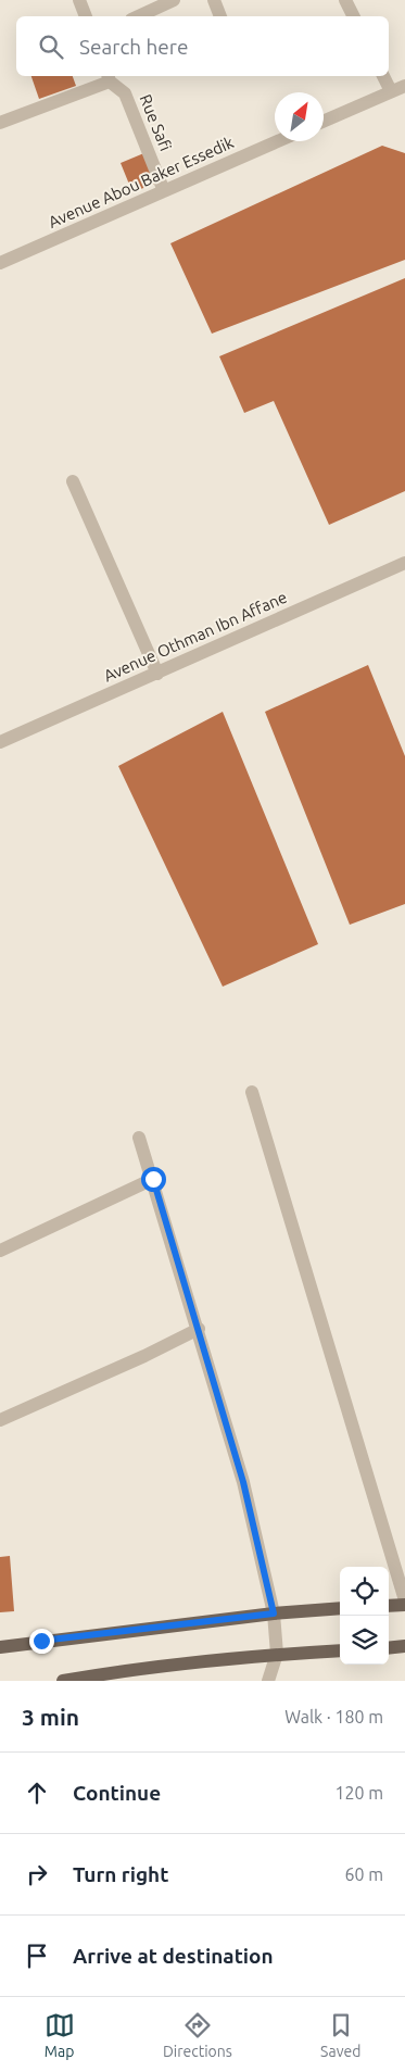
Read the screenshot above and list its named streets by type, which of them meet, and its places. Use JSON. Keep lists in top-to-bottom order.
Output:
{
  "streets": {
    "street": ["Rue Safi", "Avenue Abou Baker Essedik", "Avenue Othman Ibn Affane"]
  },
  "crossings": [
    ["Rue Safi", "Avenue Abou Baker Essedik"]
  ],
  "north": "top right",
  "page": {
    "search": "Search here",
    "heading": ["3 min", "Walk · 180 m"],
    "list": [
      ["Continue", "120 m"],
      ["Turn right", "60 m"],
      "Arrive at destination"
    ],
    "nav": ["Map", "Directions", "Saved"]
  }
}
